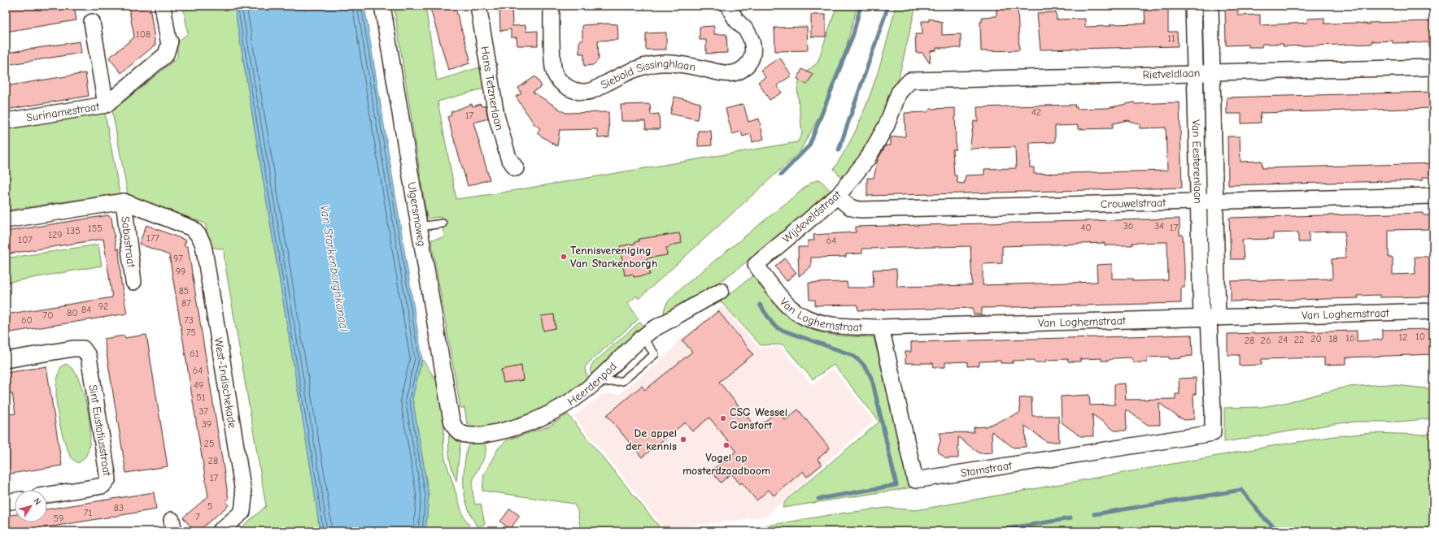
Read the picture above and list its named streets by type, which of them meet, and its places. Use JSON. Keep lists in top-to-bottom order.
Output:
{
  "streets": {
    "street": [
      "Rietveldlaan",
      "Siebold Sissinghlaan",
      "Hans Tetznerlaan",
      "Surinamestraat",
      "Van Eesterenlaan",
      "Crouwelstraat",
      "Ulgersmaweg",
      "Wijdeveldstraat",
      "Sabastraat",
      "Van Loghemstraat",
      "West-Indischekade",
      "Heerdenpad",
      "Sint Eustatiusstraat",
      "Stamstraat"
    ]
  },
  "crossings": [
    ["Rietveldlaan", "Van Eesterenlaan"],
    ["Rietveldlaan", "Wijdeveldstraat"],
    ["Van Eesterenlaan", "Crouwelstraat"],
    ["Van Eesterenlaan", "Van Loghemstraat"],
    ["Van Eesterenlaan", "Stamstraat"],
    ["Crouwelstraat", "Wijdeveldstraat"],
    ["Ulgersmaweg", "Heerdenpad"],
    ["Wijdeveldstraat", "Van Loghemstraat"],
    ["Sabastraat", "West-Indischekade"],
    ["Van Loghemstraat", "Stamstraat"]
  ],
  "water": ["Van Starkenborghkanaal"],
  "places": [
    "Tennisvereniging Van Starkenborgh",
    "CSG Wessel Gansfort",
    "De appel der kennis",
    "Vogel op mosterdzaadboom"
  ],
  "house_numbers": [
    "108",
    "11",
    "42",
    "17",
    "36",
    "34",
    "40",
    "17",
    "155",
    "135",
    "129",
    "177",
    "107",
    "64",
    "97",
    "99",
    "85",
    "87",
    "92",
    "84",
    "80",
    "70",
    "60",
    "73",
    "75",
    "10",
    "12",
    "16",
    "20",
    "18",
    "24",
    "22",
    "28",
    "26",
    "61",
    "64",
    "49",
    "51",
    "37",
    "39",
    "25",
    "28",
    "17",
    "5",
    "83",
    "71",
    "7",
    "59"
  ],
  "north": "top right"
}
